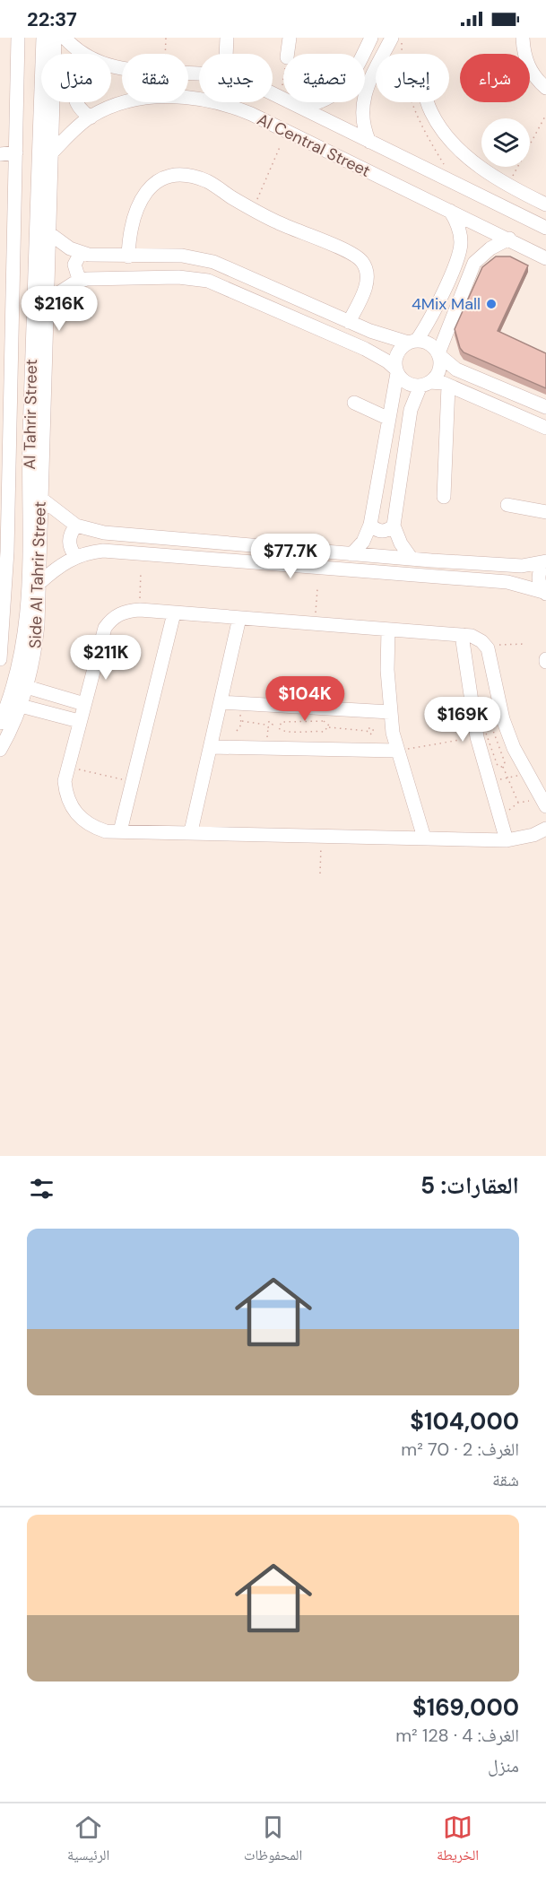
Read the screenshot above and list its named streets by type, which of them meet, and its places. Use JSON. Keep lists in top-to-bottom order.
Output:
{
  "streets": {
    "street": ["Al Central Street", "Al Tahrir Street", "Side Al Tahrir Street"]
  },
  "crossings": [
    ["Al Central Street", "Side Al Tahrir Street"],
    ["Al Tahrir Street", "Side Al Tahrir Street"]
  ],
  "places": ["4Mix Mall"],
  "page": {
    "status": "22:37",
    "chip": [
      "شراء",
      "إيجار",
      "تصفية",
      "جديد",
      "شقة",
      "منزل"
    ],
    "price": [
      "$216K",
      "$77.7K",
      "$211K",
      "$104K",
      "$169K"
    ],
    "heading": "العقارات: 5",
    "list": [
      {
        "name": "$104,000",
        "note": "الغرف: 2 · 70 m² · شقة"
      },
      {
        "name": "$169,000",
        "note": "الغرف: 4 · 128 m² · منزل"
      }
    ],
    "tabs": ["الخريطة", "المحفوظات", "الرئيسية"]
  }
}
